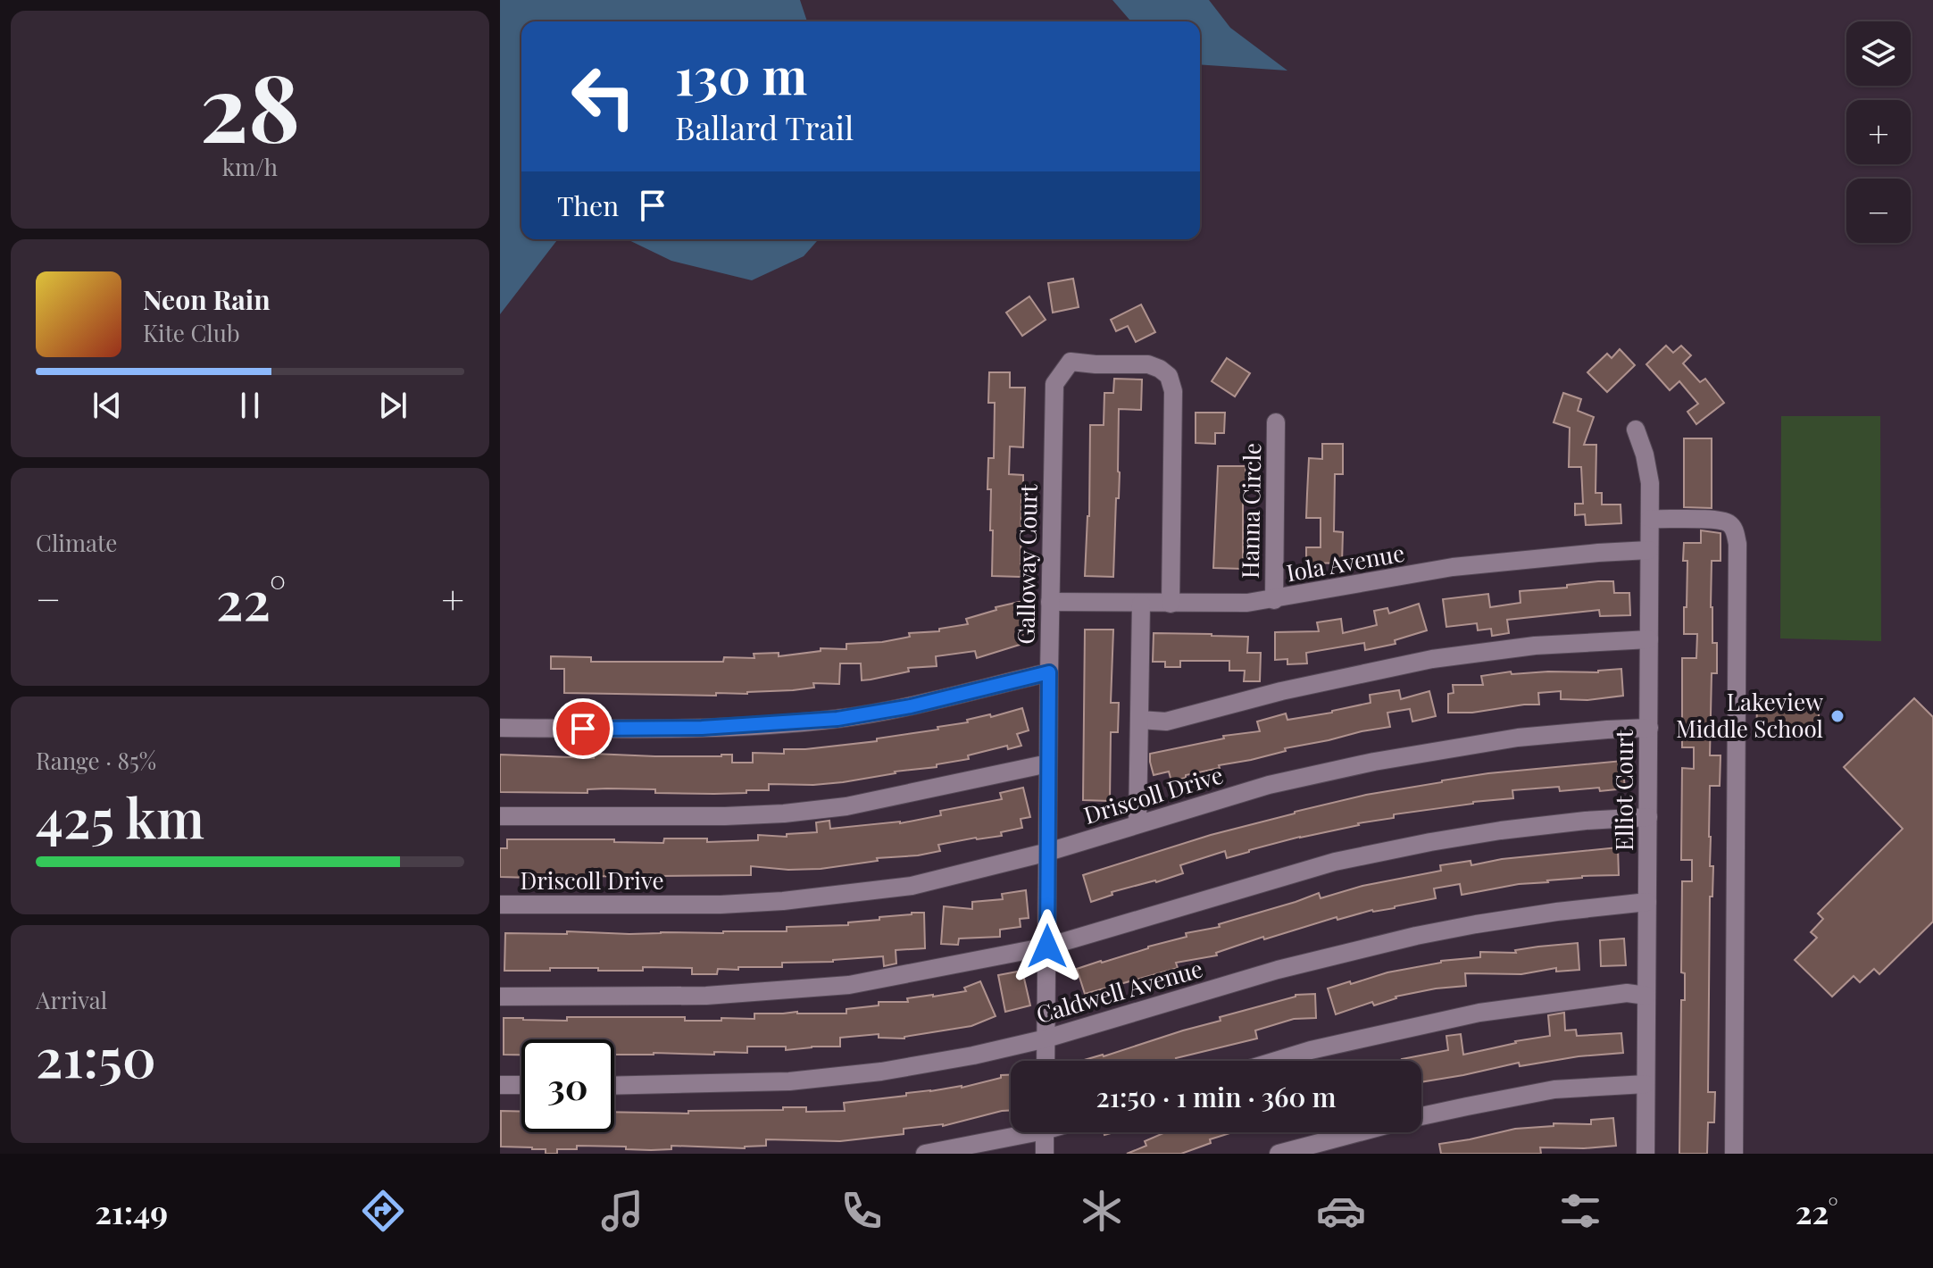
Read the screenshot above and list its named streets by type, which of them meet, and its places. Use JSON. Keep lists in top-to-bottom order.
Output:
{
  "streets": {
    "street": [
      "Hanna Circle",
      "Iola Avenue",
      "Galloway Court",
      "Elliot Court",
      "Driscoll Drive",
      "Caldwell Avenue"
    ]
  },
  "crossings": [
    ["Hanna Circle", "Iola Avenue"],
    ["Iola Avenue", "Galloway Court"],
    ["Iola Avenue", "Elliot Court"],
    ["Galloway Court", "Driscoll Drive"],
    ["Galloway Court", "Caldwell Avenue"],
    ["Elliot Court", "Driscoll Drive"],
    ["Elliot Court", "Caldwell Avenue"]
  ],
  "places": ["Lakeview Middle School"],
  "page": {
    "tile": [
      ["28", "km/h"],
      "Climate",
      ["Range · 85%", "425 km"],
      ["Arrival", "21:50"]
    ],
    "map_buttons": ["+", "−"],
    "turn": ["130 m", "Ballard Trail"],
    "then": "Then",
    "song": ["Neon Rain", "Kite Club"],
    "heat": ["−", "22°", "+"],
    "limit": "30",
    "trip": "21:50 · 1 min · 360 m",
    "tabs": ["21:49", "22°"]
  }
}
